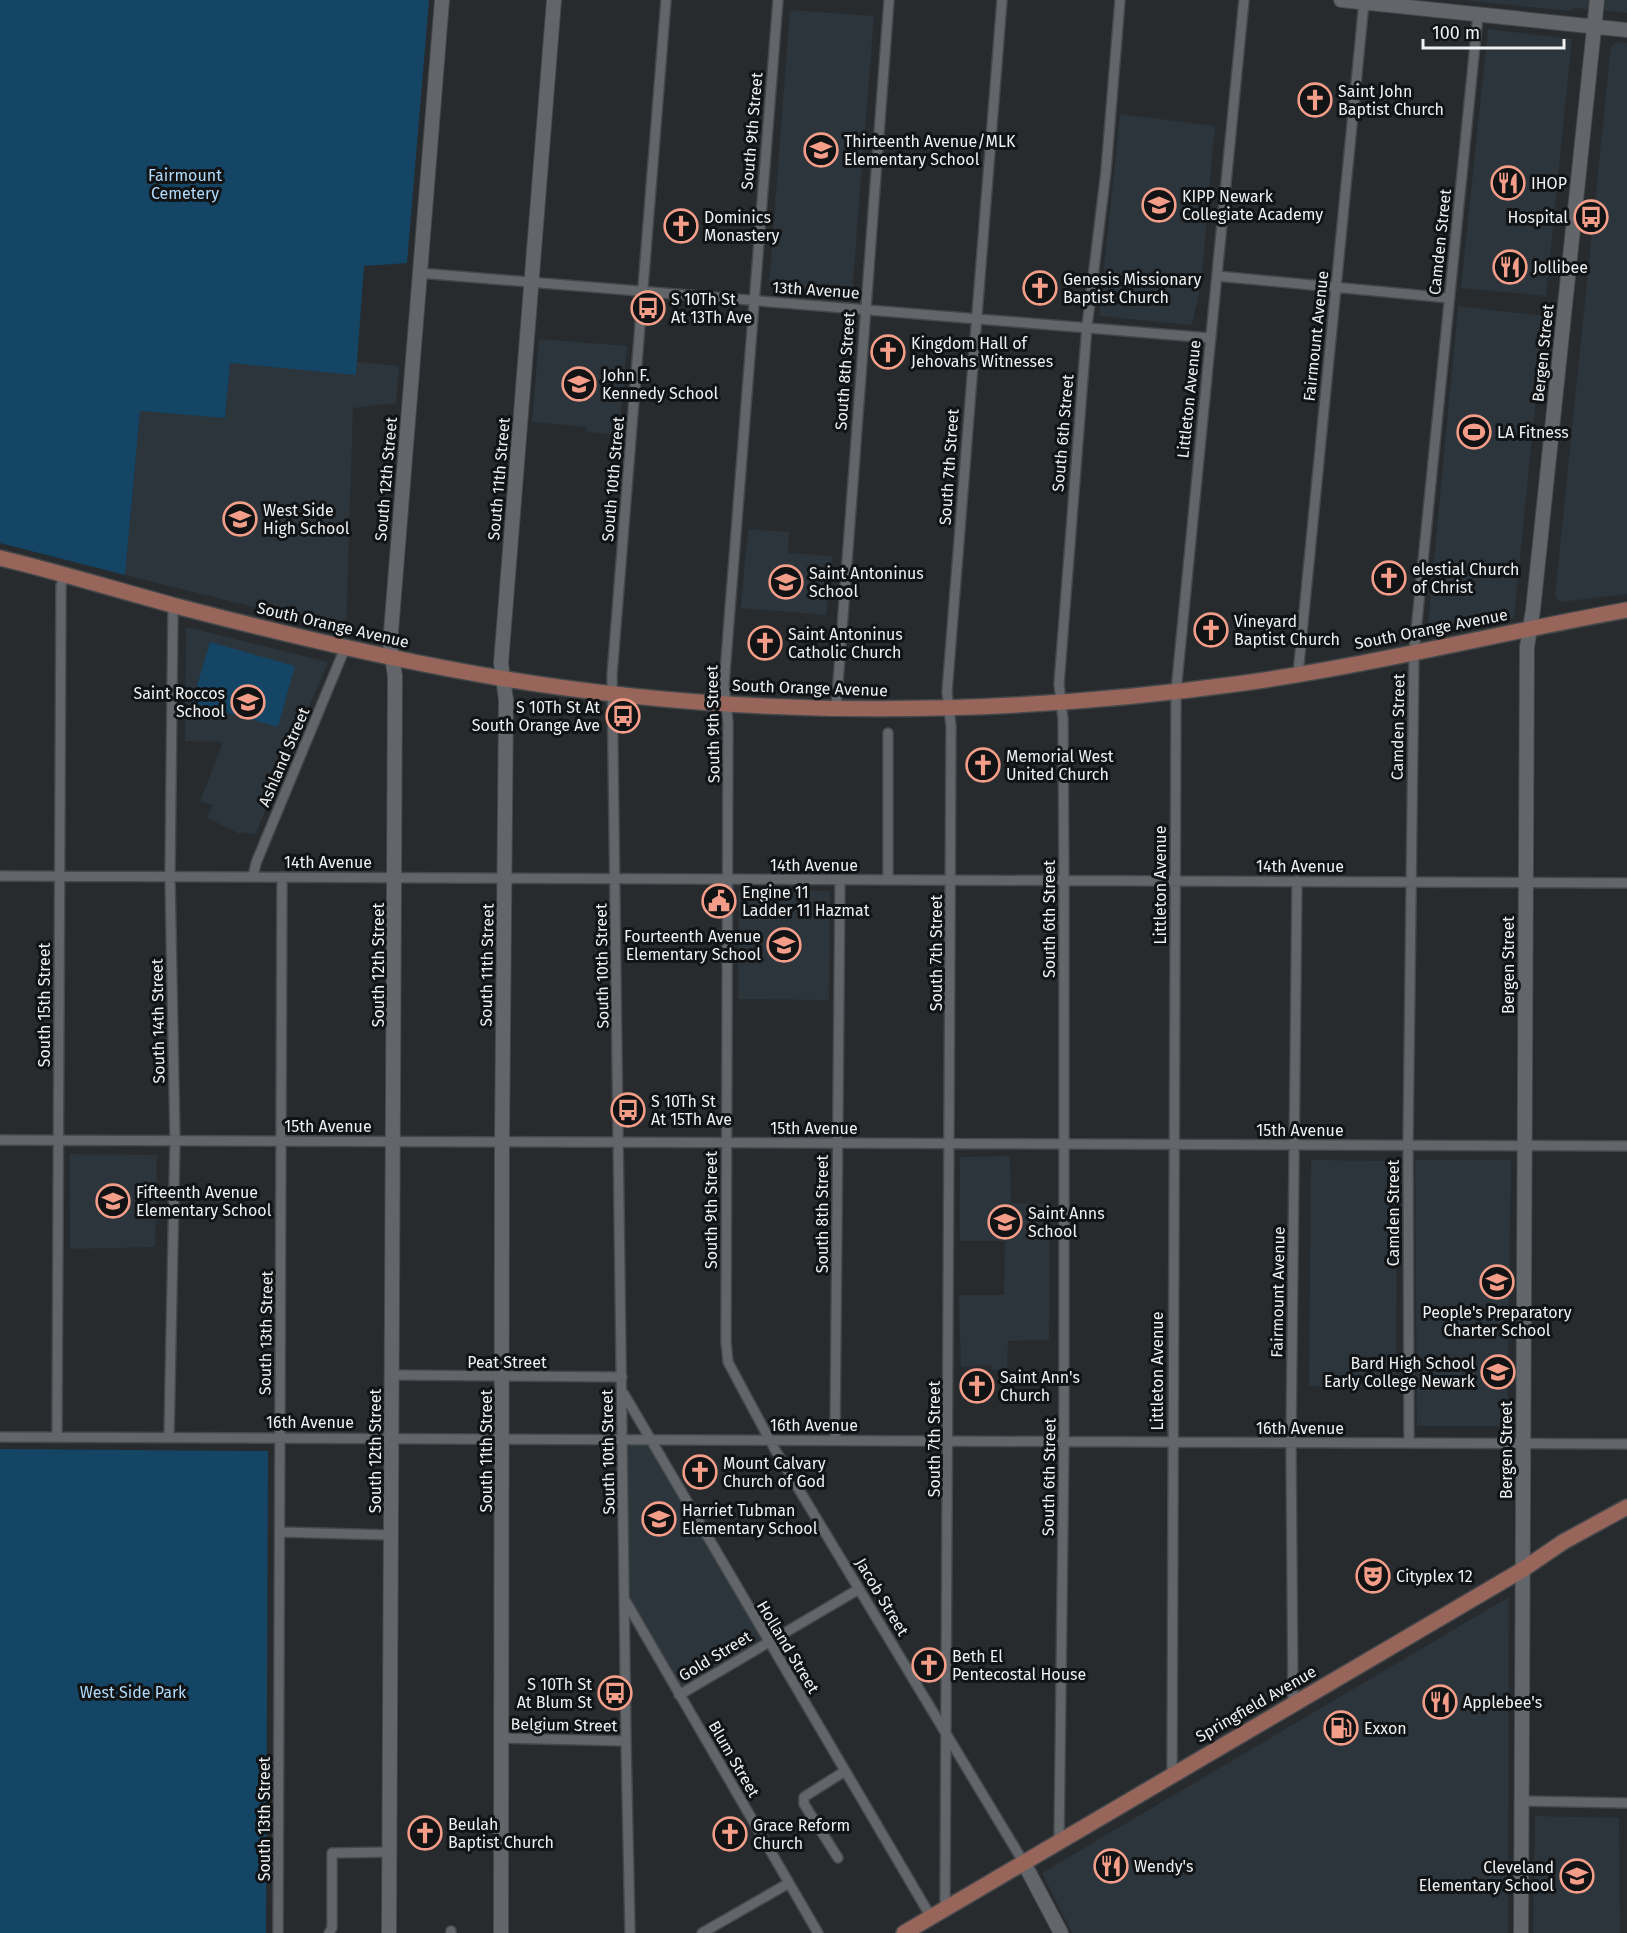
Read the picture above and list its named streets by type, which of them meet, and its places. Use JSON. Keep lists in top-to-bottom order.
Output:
{
  "streets": {
    "main road": ["South Orange Avenue", "Springfield Avenue"],
    "street": [
      "South 9th Street",
      "Camden Street",
      "13th Avenue",
      "Fairmount Avenue",
      "Bergen Street",
      "South 8th Street",
      "Littleton Avenue",
      "South 6th Street",
      "South 7th Street",
      "South 12th Street",
      "South 11th Street",
      "South 10th Street",
      "Ashland Street",
      "14th Avenue",
      "South 15th Street",
      "South 14th Street",
      "15th Avenue",
      "South 13th Street",
      "Peat Street",
      "16th Avenue",
      "Jacob Street",
      "Holland Street",
      "Gold Street",
      "Belgium Street",
      "Blum Street"
    ]
  },
  "crossings": [
    ["South 9th Street", "13th Avenue"],
    ["South 9th Street", "South Orange Avenue"],
    ["South 9th Street", "14th Avenue"],
    ["South 9th Street", "15th Avenue"],
    ["South 9th Street", "16th Avenue"],
    ["South 9th Street", "Jacob Street"],
    ["Camden Street", "South Orange Avenue"],
    ["Camden Street", "14th Avenue"],
    ["Camden Street", "15th Avenue"],
    ["Camden Street", "16th Avenue"],
    ["13th Avenue", "South 8th Street"],
    ["13th Avenue", "Littleton Avenue"],
    ["13th Avenue", "South 6th Street"],
    ["13th Avenue", "South 7th Street"],
    ["13th Avenue", "South 12th Street"],
    ["13th Avenue", "South 11th Street"],
    ["13th Avenue", "South 10th Street"],
    ["Fairmount Avenue", "South Orange Avenue"],
    ["Fairmount Avenue", "14th Avenue"],
    ["Fairmount Avenue", "15th Avenue"],
    ["Fairmount Avenue", "16th Avenue"],
    ["Fairmount Avenue", "Springfield Avenue"],
    ["Bergen Street", "South Orange Avenue"],
    ["Bergen Street", "14th Avenue"],
    ["Bergen Street", "15th Avenue"],
    ["Bergen Street", "16th Avenue"],
    ["Bergen Street", "Springfield Avenue"],
    ["South 8th Street", "South Orange Avenue"],
    ["South 8th Street", "14th Avenue"],
    ["South 8th Street", "15th Avenue"],
    ["South 8th Street", "16th Avenue"],
    ["Littleton Avenue", "South Orange Avenue"],
    ["Littleton Avenue", "14th Avenue"],
    ["Littleton Avenue", "15th Avenue"],
    ["Littleton Avenue", "16th Avenue"],
    ["Littleton Avenue", "Springfield Avenue"],
    ["South 6th Street", "South Orange Avenue"],
    ["South 6th Street", "14th Avenue"],
    ["South 6th Street", "15th Avenue"],
    ["South 6th Street", "16th Avenue"],
    ["South 6th Street", "Springfield Avenue"],
    ["South 7th Street", "South Orange Avenue"],
    ["South 7th Street", "14th Avenue"],
    ["South 7th Street", "15th Avenue"],
    ["South 7th Street", "16th Avenue"],
    ["South 7th Street", "Jacob Street"],
    ["South 7th Street", "Springfield Avenue"],
    ["South 12th Street", "South Orange Avenue"],
    ["South 12th Street", "14th Avenue"],
    ["South 12th Street", "15th Avenue"],
    ["South 12th Street", "Peat Street"],
    ["South 12th Street", "16th Avenue"],
    ["South 11th Street", "South Orange Avenue"],
    ["South 11th Street", "14th Avenue"],
    ["South 11th Street", "15th Avenue"],
    ["South 11th Street", "Peat Street"],
    ["South 11th Street", "16th Avenue"],
    ["South 11th Street", "Belgium Street"],
    ["South 10th Street", "South Orange Avenue"],
    ["South 10th Street", "14th Avenue"],
    ["South 10th Street", "15th Avenue"],
    ["South 10th Street", "Peat Street"],
    ["South 10th Street", "16th Avenue"],
    ["South 10th Street", "Holland Street"],
    ["South 10th Street", "Belgium Street"],
    ["South 10th Street", "Blum Street"],
    ["South Orange Avenue", "Ashland Street"],
    ["South Orange Avenue", "South 15th Street"],
    ["South Orange Avenue", "South 14th Street"],
    ["Ashland Street", "14th Avenue"],
    ["14th Avenue", "South 15th Street"],
    ["14th Avenue", "South 14th Street"],
    ["14th Avenue", "South 13th Street"],
    ["South 15th Street", "15th Avenue"],
    ["South 15th Street", "16th Avenue"],
    ["South 14th Street", "15th Avenue"],
    ["South 14th Street", "16th Avenue"],
    ["15th Avenue", "South 13th Street"],
    ["South 13th Street", "16th Avenue"],
    ["16th Avenue", "Jacob Street"],
    ["16th Avenue", "Holland Street"],
    ["Jacob Street", "Gold Street"],
    ["Jacob Street", "Springfield Avenue"],
    ["Holland Street", "Gold Street"],
    ["Holland Street", "Springfield Avenue"],
    ["Gold Street", "Blum Street"]
  ],
  "parks": ["Fairmount Cemetery", "West Side Park"],
  "places": {
    "church": [
      "Saint John Baptist Church",
      "Dominics Monastery",
      "Genesis Missionary Baptist Church",
      "Kingdom Hall of Jehovahs Witnesses",
      "elestial Church of Christ",
      "Vineyard Baptist Church",
      "Saint Antoninus Catholic Church",
      "Memorial West United Church",
      "Saint Ann's Church",
      "Mount Calvary Church of God",
      "Beth El Pentecostal House",
      "Beulah Baptist Church",
      "Grace Reform Church"
    ],
    "school or university": [
      "Thirteenth Avenue/MLK Elementary School",
      "KIPP Newark Collegiate Academy",
      "John F. Kennedy School",
      "West Side High School",
      "Saint Antoninus School",
      "Saint Roccos School",
      "Fourteenth Avenue Elementary School",
      "Fifteenth Avenue Elementary School",
      "Saint Anns School",
      "People's Preparatory Charter School",
      "Bard High School Early College Newark",
      "Harriet Tubman Elementary School",
      "Cleveland Elementary School"
    ],
    "restaurant": [
      "IHOP",
      "Jollibee",
      "Applebee's",
      "Wendy's"
    ],
    "bus stop": [
      "Hospital",
      "S 10Th St At 13Th Ave",
      "S 10Th St At South Orange Ave",
      "S 10Th St At 15Th Ave",
      "S 10Th St At Blum St"
    ],
    "sports": ["LA Fitness"],
    "public building": ["Engine 11 Ladder 11 Hazmat"],
    "theatre": ["Cityplex 12"],
    "fuel station": ["Exxon"]
  },
  "scale_bar": "100 m"
}
